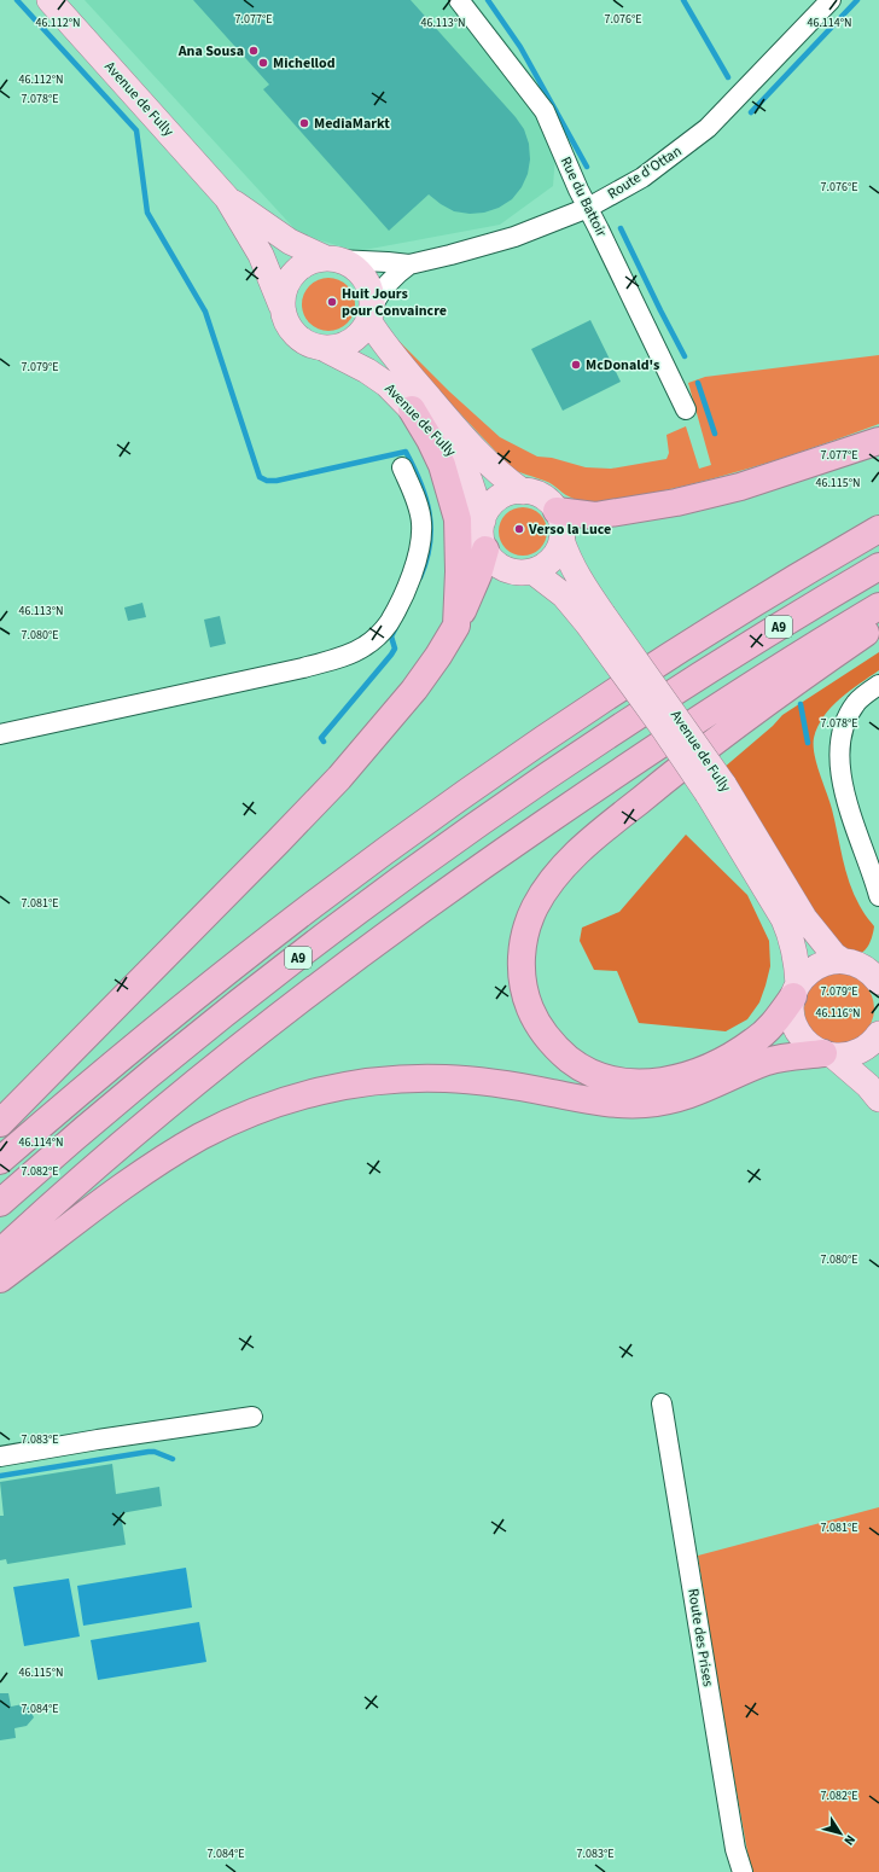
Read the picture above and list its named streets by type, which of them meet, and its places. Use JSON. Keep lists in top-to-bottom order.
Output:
{
  "streets": {
    "highway": ["A9"],
    "main road": ["Avenue de Fully"],
    "street": ["Route d'Ottan", "Rue du Battoir", "Route des Prises"]
  },
  "crossings": [
    ["Avenue de Fully", "Route d'Ottan"],
    ["Route d'Ottan", "Rue du Battoir"]
  ],
  "places": [
    "Ana Sousa",
    "Michellod",
    "MediaMarkt",
    "Huit Jours pour Convaincre",
    "McDonald's",
    "Verso la Luce"
  ],
  "north": "bottom right",
  "coordinates": [
    "7.077°E",
    "7.076°E",
    "46.113°N",
    "46.114°N",
    "46.112°N",
    "7.078°E",
    "7.079°E",
    "46.115°N",
    "7.080°E",
    "7.081°E",
    "46.116°N",
    "7.082°E",
    "7.083°E",
    "7.084°E"
  ]
}
